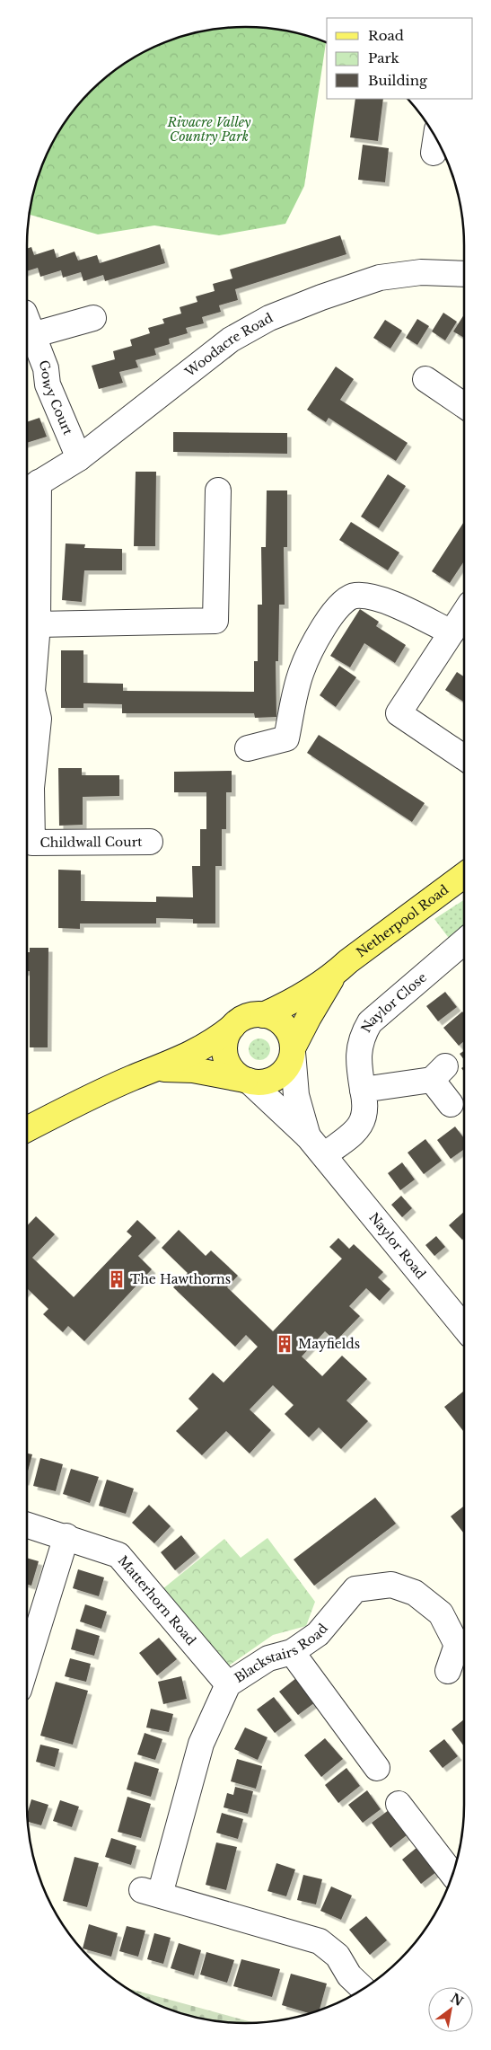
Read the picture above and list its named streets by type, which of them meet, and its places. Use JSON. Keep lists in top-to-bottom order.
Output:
{
  "streets": {
    "main road": ["Netherpool Road"],
    "street": [
      "Woodacre Road",
      "Gowy Court",
      "Childwall Court",
      "Naylor Close",
      "Naylor Road",
      "Matterhorn Road",
      "Blackstairs Road"
    ]
  },
  "crossings": [
    ["Woodacre Road", "Gowy Court"],
    ["Netherpool Road", "Naylor Road"],
    ["Naylor Close", "Naylor Road"],
    ["Matterhorn Road", "Blackstairs Road"]
  ],
  "parks": ["Rivacre Valley Country Park"],
  "places": {
    "building": ["The Hawthorns", "Mayfields"]
  },
  "legend": ["Road", "Park", "Building"],
  "north": "top right"
}
